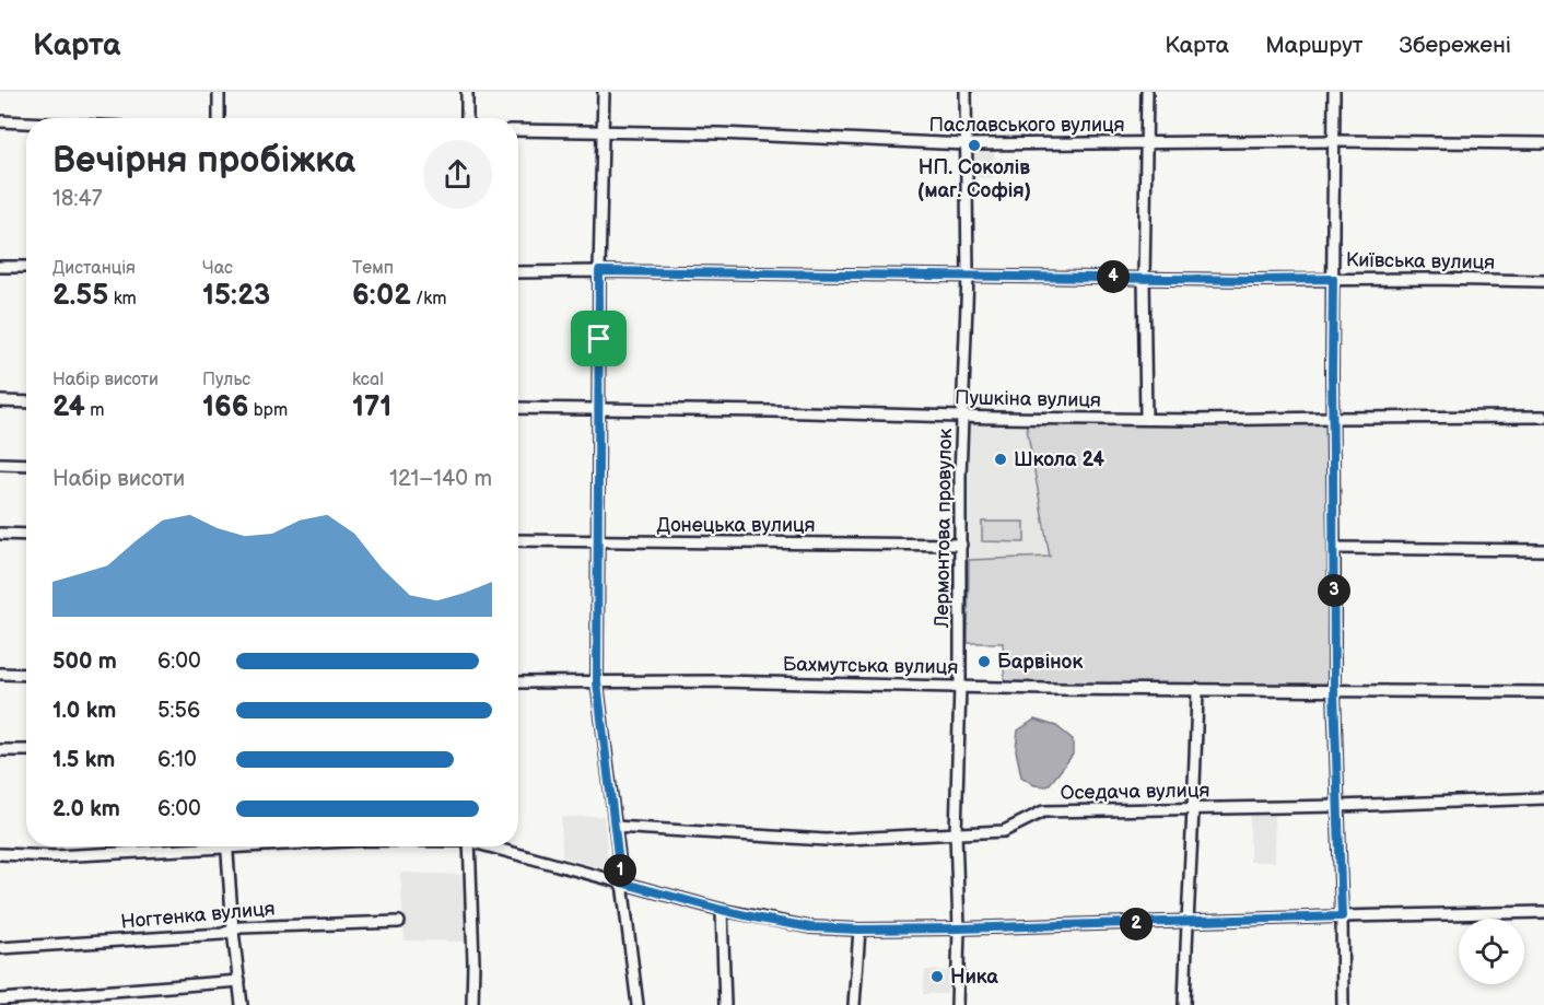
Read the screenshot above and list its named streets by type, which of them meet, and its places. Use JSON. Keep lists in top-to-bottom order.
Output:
{
  "streets": {
    "street": [
      "Паславського вулиця",
      "Київська вулиця",
      "Пушкіна вулиця",
      "Донецька вулиця",
      "Лермонтова провулок",
      "Бахмутська вулиця",
      "Оседача вулиця",
      "Ногтенка вулиця"
    ]
  },
  "crossings": [
    ["Паславського вулиця", "Лермонтова провулок"],
    ["Київська вулиця", "Лермонтова провулок"],
    ["Пушкіна вулиця", "Лермонтова провулок"],
    ["Донецька вулиця", "Лермонтова провулок"],
    ["Лермонтова провулок", "Бахмутська вулиця"],
    ["Лермонтова провулок", "Оседача вулиця"]
  ],
  "places": [
    "НП. Соколів (маг. Софія)",
    "Школа 24",
    "Барвінок",
    "Ника"
  ],
  "page": {
    "header": "Карта",
    "nav": ["Карта", "Маршрут", "Збережені"],
    "heading": ["Вечірня пробіжка", "18:47"],
    "stats": [
      ["Дистанція", "2.55 km"],
      ["Час", "15:23"],
      ["Темп", "6:02 /km"],
      ["Набір висоти", "24 m"],
      ["Пульс", "166 bpm"],
      ["kcal", "171"]
    ],
    "pins": [
      "4",
      "3",
      "1",
      "2"
    ],
    "chart": ["Набір висоти", "121–140 m"],
    "list": [
      {
        "name": "500 m",
        "note": "6:00"
      },
      {
        "name": "1.0 km",
        "note": "5:56"
      },
      {
        "name": "1.5 km",
        "note": "6:10"
      },
      {
        "name": "2.0 km",
        "note": "6:00"
      }
    ]
  }
}
